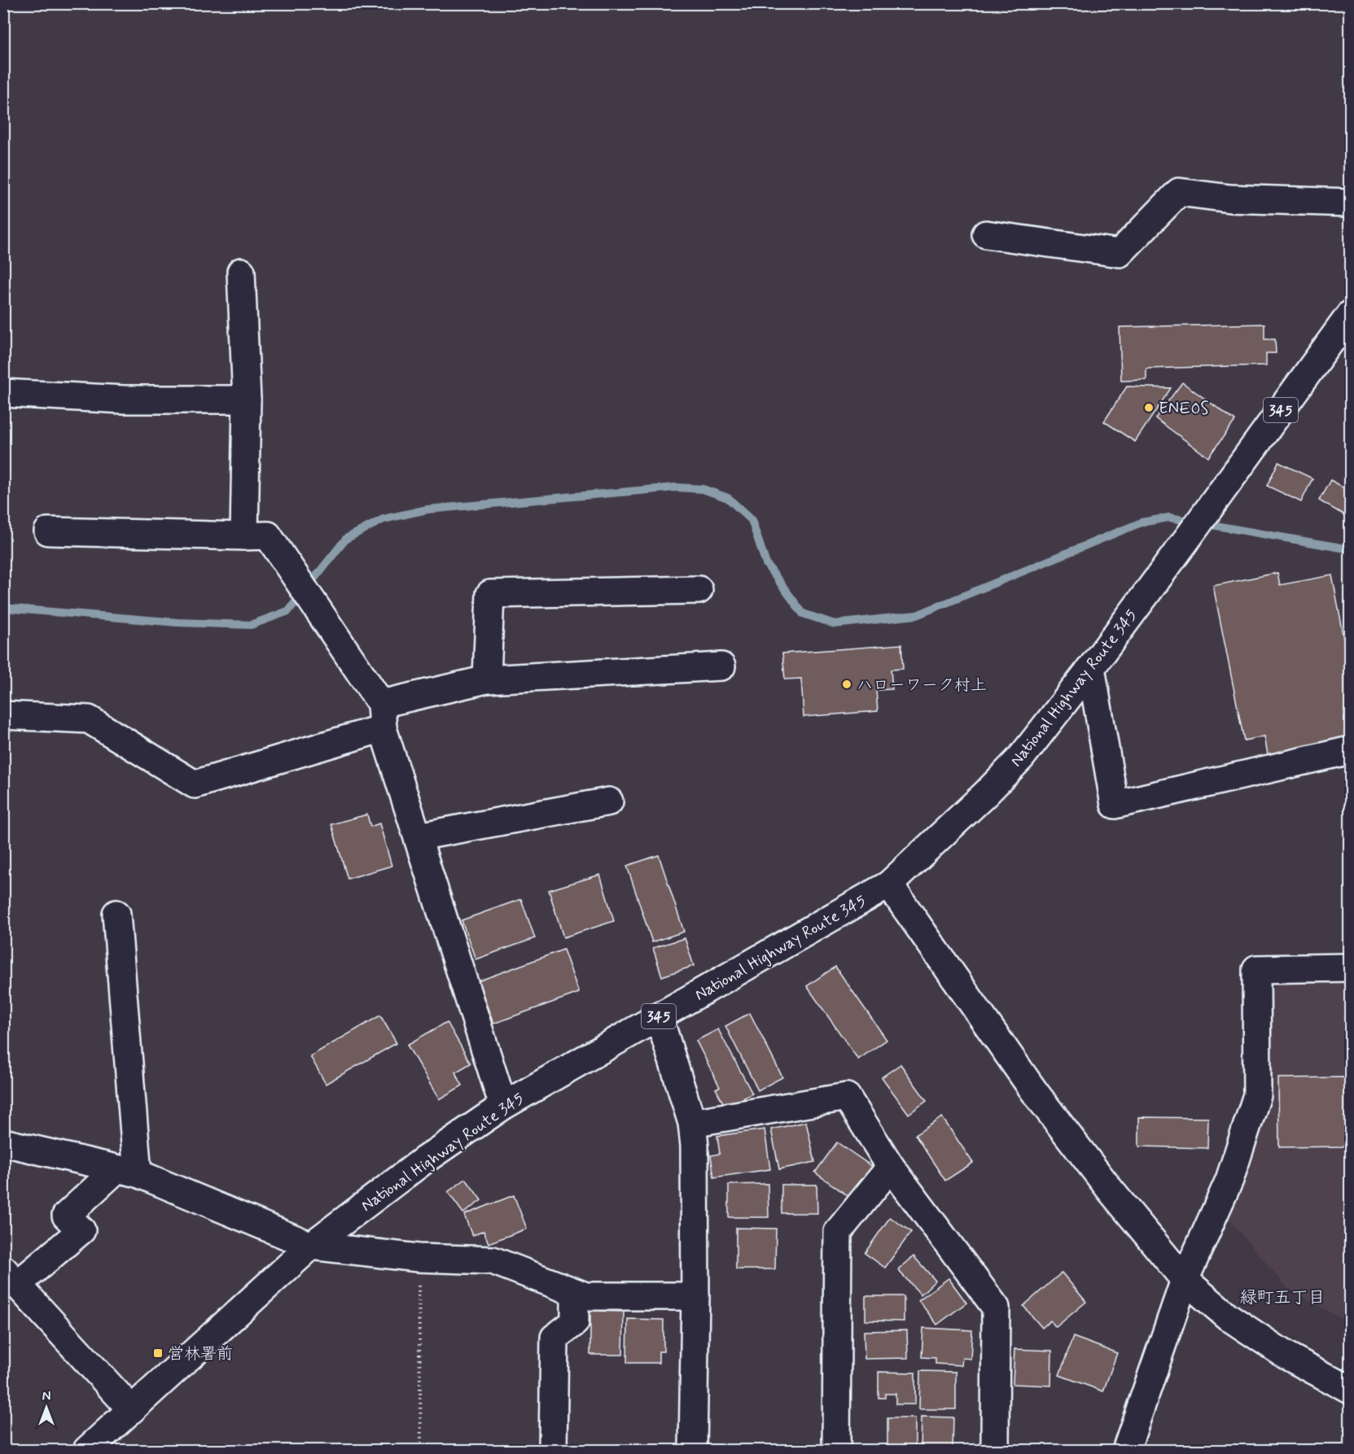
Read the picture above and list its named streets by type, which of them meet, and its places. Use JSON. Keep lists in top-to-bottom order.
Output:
{
  "streets": {
    "main road": ["345", "National Highway Route 345"]
  },
  "districts": ["緑町五丁目"],
  "places": {
    "other": ["ENEOS", "ハローワーク村上"],
    "transit": ["営林署前"]
  },
  "north": "top"
}
